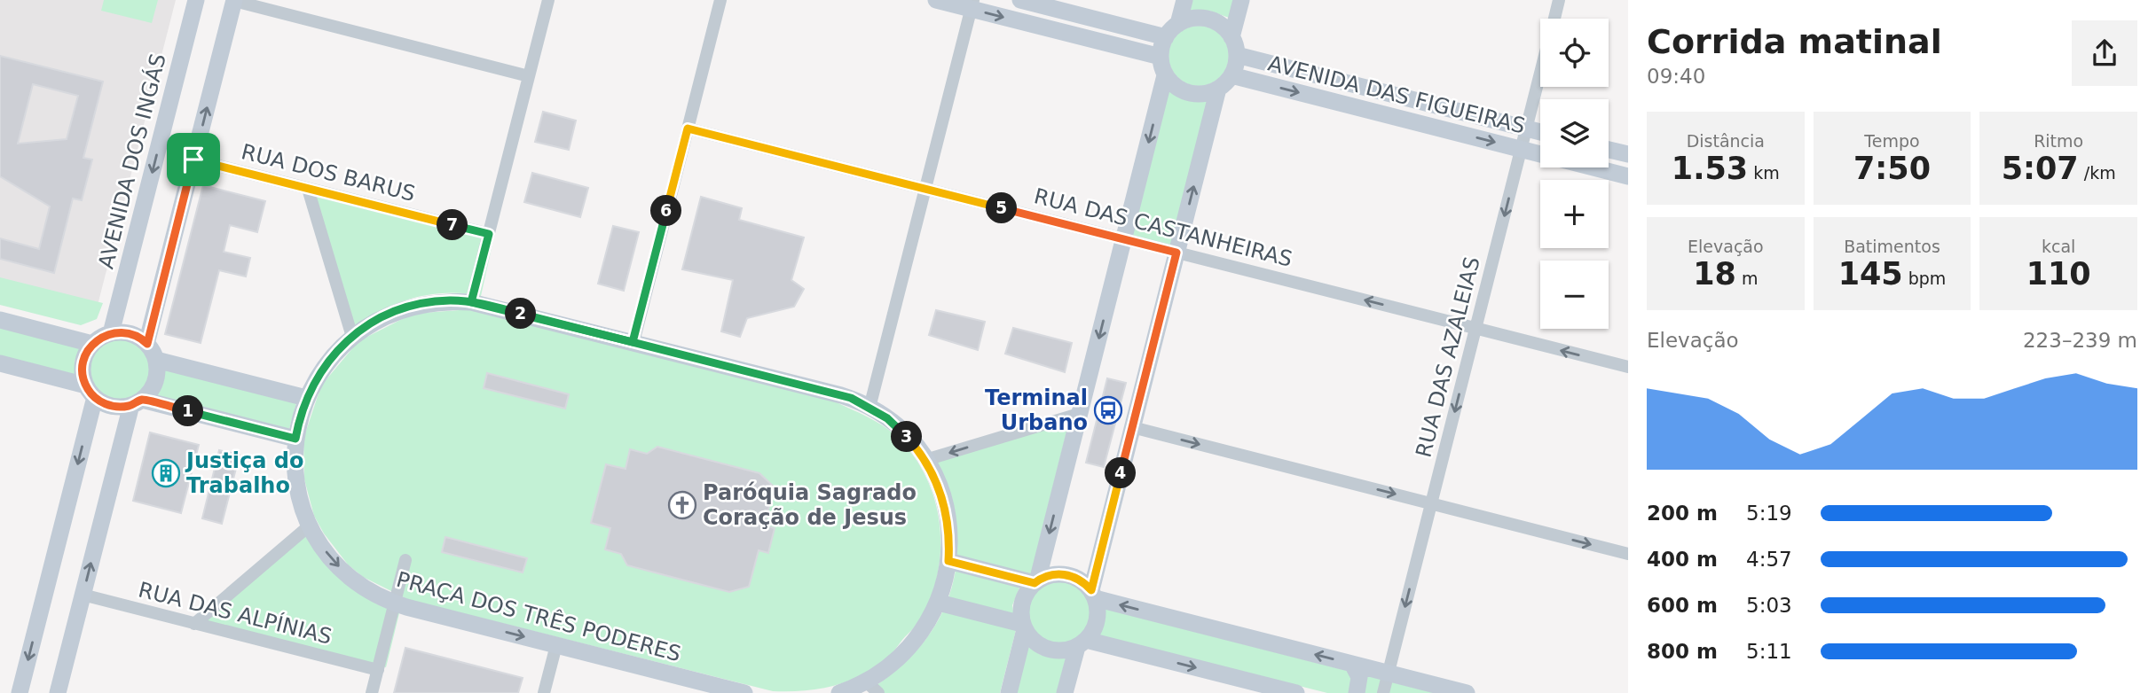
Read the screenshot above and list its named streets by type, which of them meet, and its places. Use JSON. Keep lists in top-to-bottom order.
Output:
{
  "streets": {
    "street": [
      "AVENIDA DAS FIGUEIRAS",
      "AVENIDA DOS INGÁS",
      "RUA DOS BARUS",
      "RUA DAS CASTANHEIRAS",
      "RUA DAS AZALEIAS",
      "RUA DAS ALPÍNIAS",
      "PRAÇA DOS TRÊS PODERES"
    ]
  },
  "crossings": [
    ["AVENIDA DAS FIGUEIRAS", "RUA DAS AZALEIAS"],
    ["RUA DAS CASTANHEIRAS", "RUA DAS AZALEIAS"]
  ],
  "one_way": ["RUA DAS CASTANHEIRAS", "RUA DAS AZALEIAS"],
  "places": {
    "bus stop": ["Terminal Urbano"],
    "building": ["Justiça do Trabalho"],
    "church": ["Paróquia Sagrado Coração de Jesus"]
  },
  "page": {
    "heading": ["Corrida matinal", "09:40"],
    "map_buttons": ["+", "−"],
    "stats": [
      ["Distância", "1.53 km"],
      ["Tempo", "7:50"],
      ["Ritmo", "5:07 /km"],
      ["Elevação", "18 m"],
      ["Batimentos", "145 bpm"],
      ["kcal", "110"]
    ],
    "pins": [
      "5",
      "6",
      "7",
      "2",
      "1",
      "3",
      "4"
    ],
    "chart": ["Elevação", "223–239 m"],
    "list": [
      {
        "name": "200 m",
        "note": "5:19"
      },
      {
        "name": "400 m",
        "note": "4:57"
      },
      {
        "name": "600 m",
        "note": "5:03"
      },
      {
        "name": "800 m",
        "note": "5:11"
      }
    ]
  }
}
